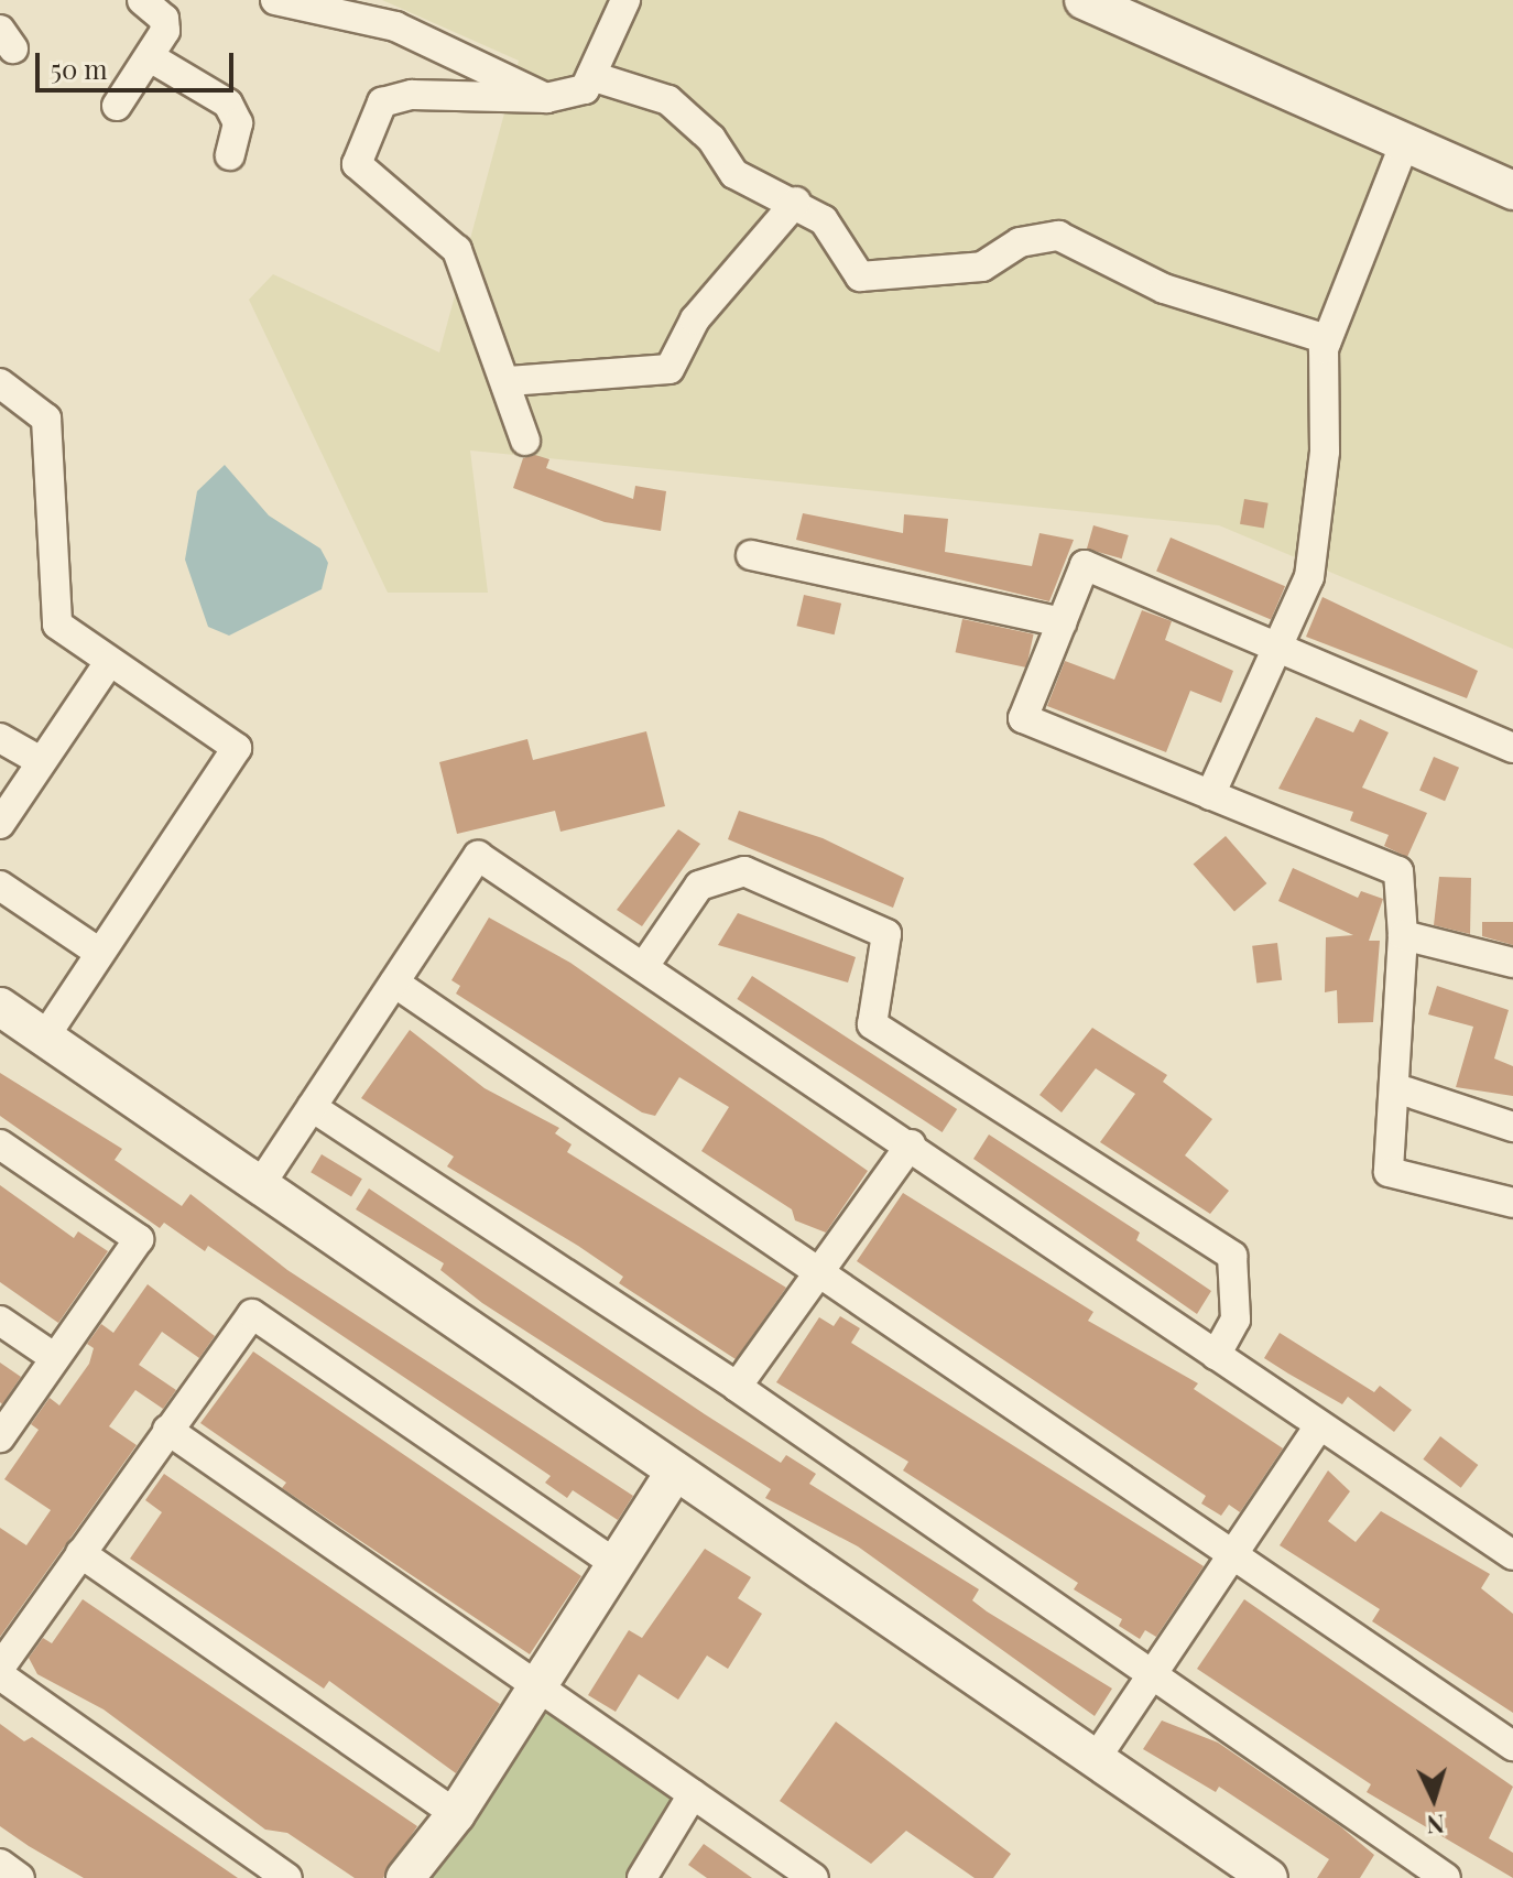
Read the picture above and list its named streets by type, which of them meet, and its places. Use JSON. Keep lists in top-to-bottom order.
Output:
{
  "scale_bar": "50 m",
  "north": "bottom"
}
